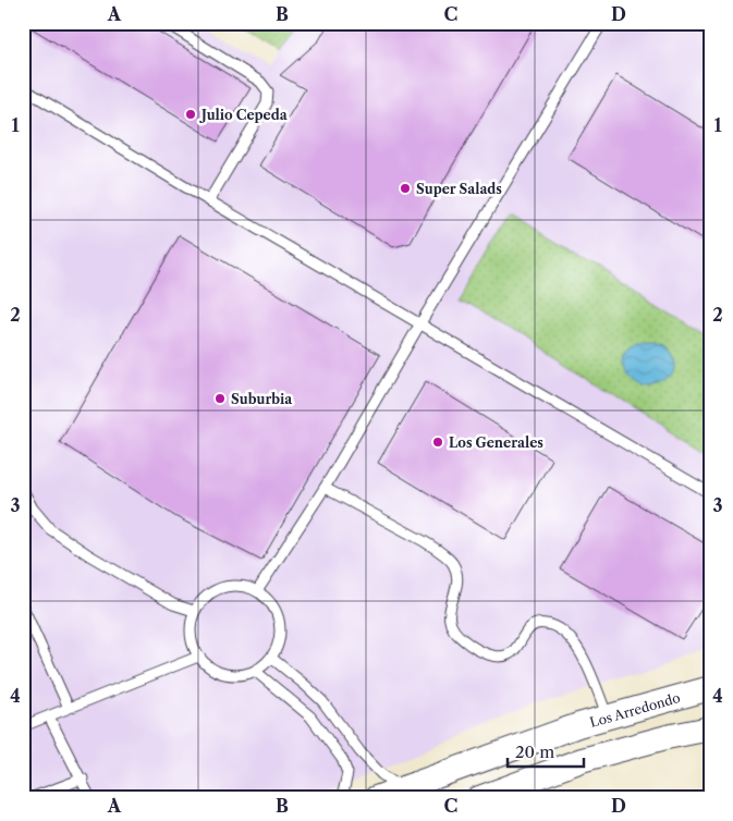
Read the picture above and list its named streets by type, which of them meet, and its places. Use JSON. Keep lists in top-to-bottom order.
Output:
{
  "streets": {
    "street": ["Los Arredondo"]
  },
  "places": [
    "Julio Cepeda",
    "Super Salads",
    "Suburbia",
    "Los Generales"
  ],
  "scale_bar": "20 m",
  "grid": {
    "columns": [
      "A",
      "B",
      "C",
      "D"
    ],
    "rows": [
      "1",
      "2",
      "3",
      "4"
    ]
  }
}
